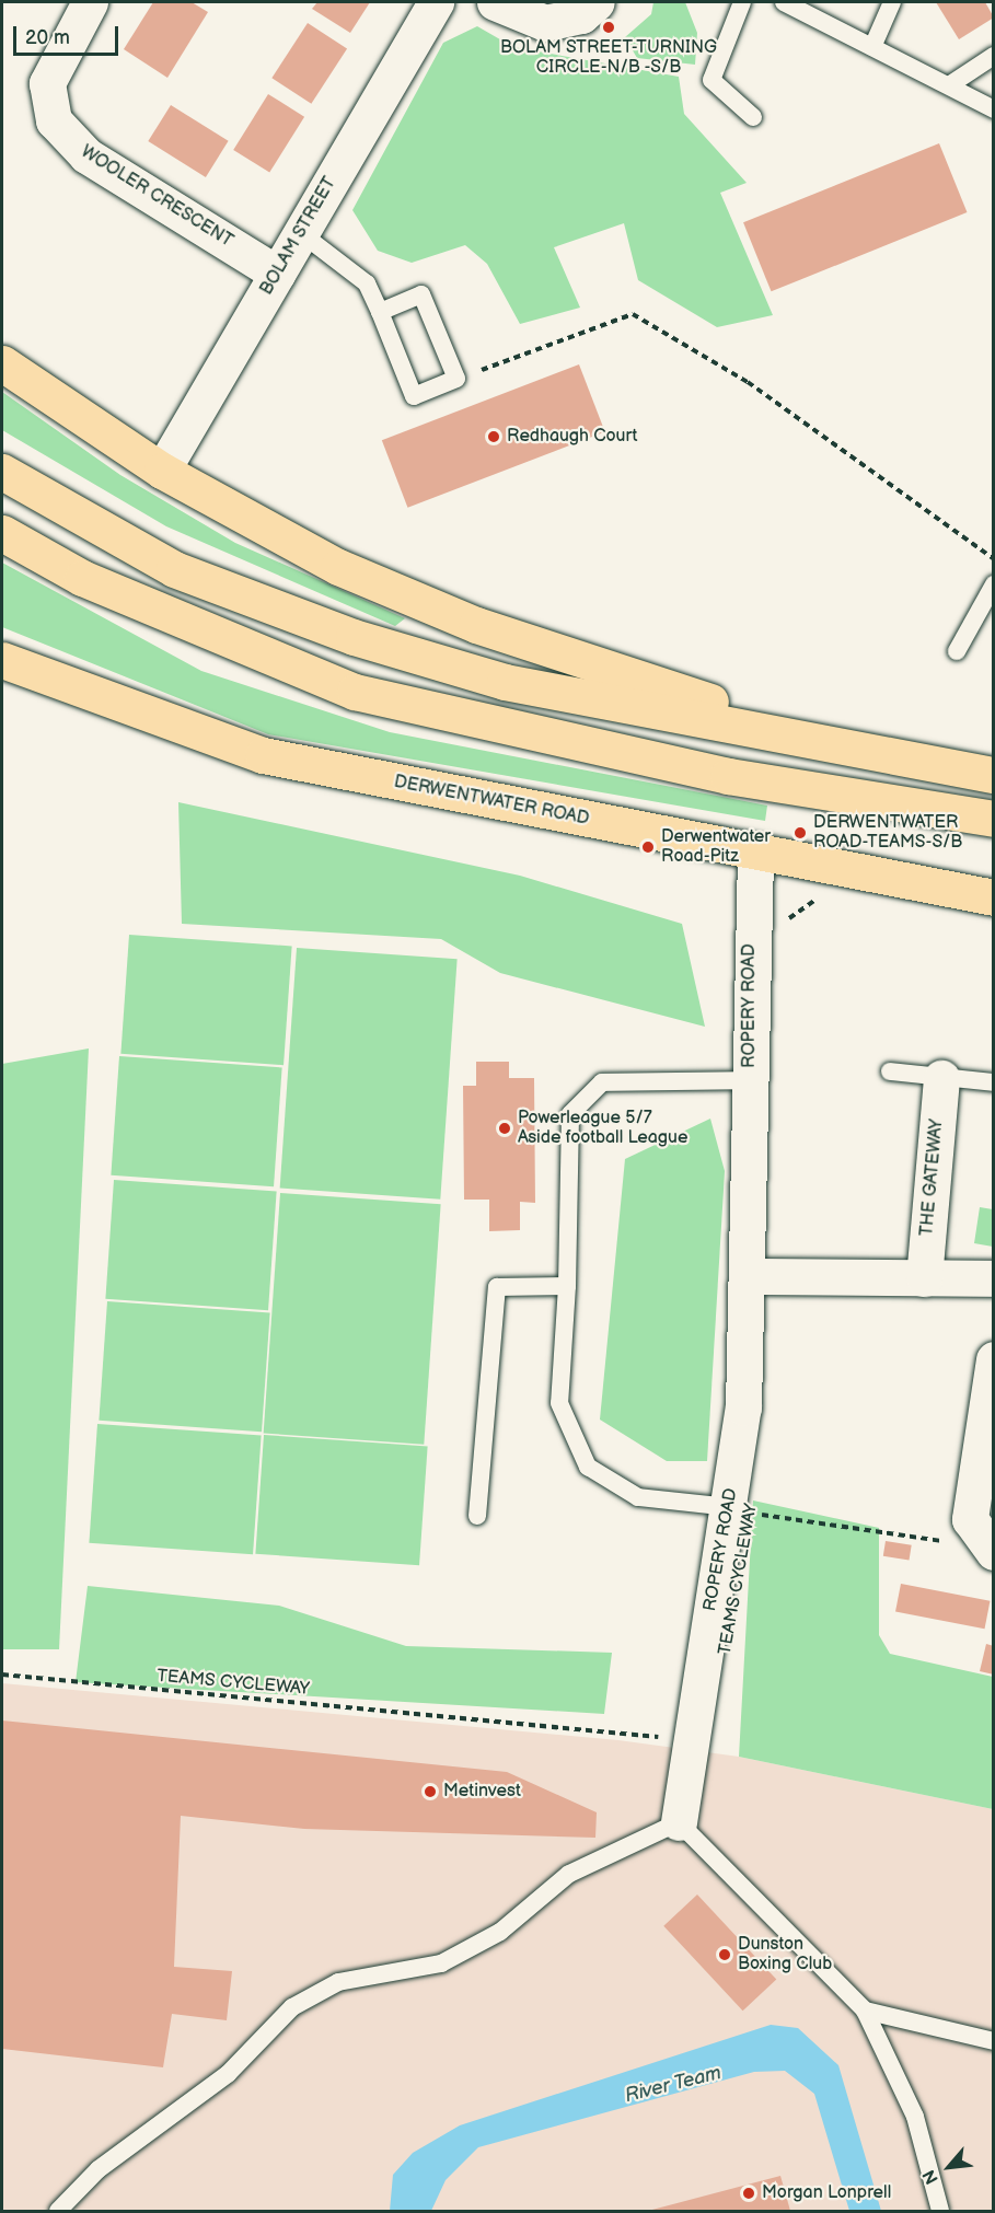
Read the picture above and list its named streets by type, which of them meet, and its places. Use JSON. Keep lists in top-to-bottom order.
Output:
{
  "streets": {
    "main road": ["DERWENTWATER ROAD"],
    "street": [
      "WOOLER CRESCENT",
      "BOLAM STREET",
      "ROPERY ROAD",
      "THE GATEWAY"
    ],
    "path": ["TEAMS CYCLEWAY"]
  },
  "crossings": [
    ["WOOLER CRESCENT", "BOLAM STREET"],
    ["DERWENTWATER ROAD", "ROPERY ROAD"],
    ["ROPERY ROAD", "TEAMS CYCLEWAY"]
  ],
  "water": ["River Team"],
  "places": [
    "BOLAM STREET-TURNING CIRCLE-N/B -S/B",
    "Redhaugh Court",
    "DERWENTWATER ROAD-TEAMS-S/B",
    "Derwentwater Road-Pitz",
    "Powerleague 5/7 Aside football League",
    "Metinvest",
    "Dunston Boxing Club",
    "Morgan Lonprell"
  ],
  "scale_bar": "20 m",
  "north": "bottom left"
}
